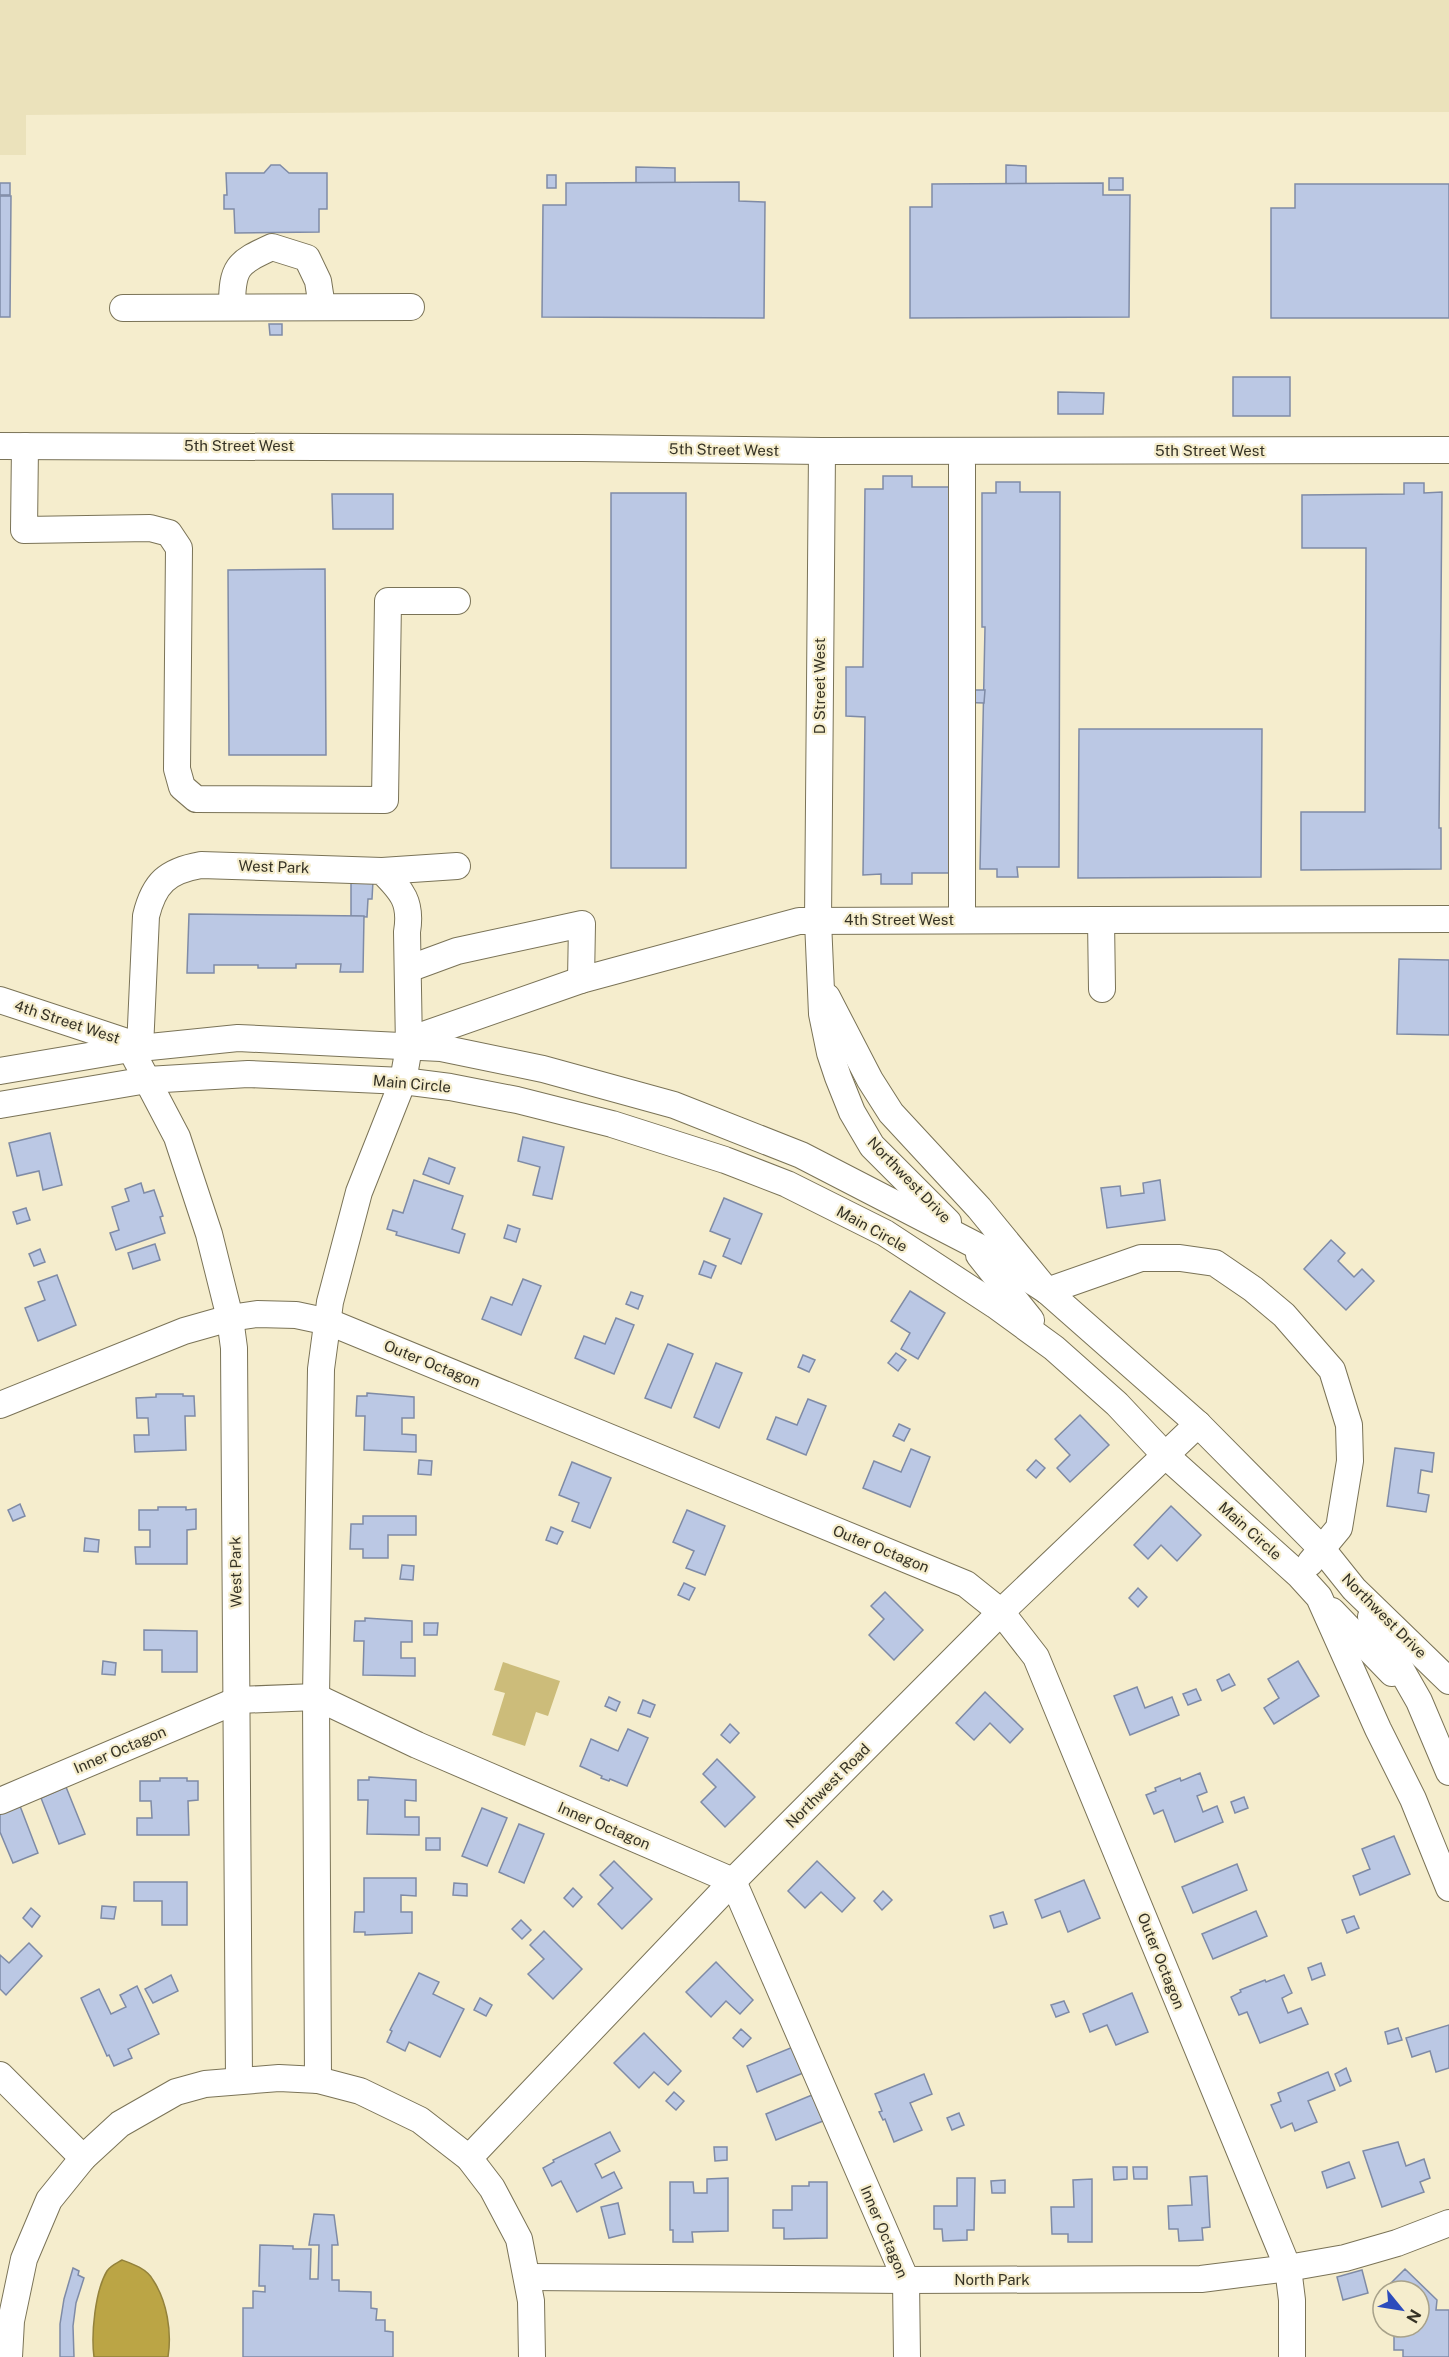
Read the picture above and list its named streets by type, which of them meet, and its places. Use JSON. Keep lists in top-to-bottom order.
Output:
{
  "streets": {
    "street": [
      "5th Street West",
      "D Street West",
      "West Park",
      "4th Street West",
      "Main Circle",
      "Northwest Drive",
      "Outer Octagon",
      "Inner Octagon",
      "Northwest Road",
      "North Park"
    ]
  },
  "crossings": [
    ["5th Street West", "D Street West"],
    ["D Street West", "4th Street West"],
    ["D Street West", "Northwest Drive"],
    ["West Park", "4th Street West"],
    ["West Park", "Main Circle"],
    ["West Park", "Outer Octagon"],
    ["West Park", "Inner Octagon"],
    ["4th Street West", "Main Circle"],
    ["4th Street West", "Northwest Drive"],
    ["Main Circle", "Northwest Drive"],
    ["Main Circle", "Northwest Road"],
    ["Northwest Drive", "Northwest Road"],
    ["Outer Octagon", "Northwest Road"],
    ["Outer Octagon", "North Park"],
    ["Inner Octagon", "Northwest Road"],
    ["Inner Octagon", "North Park"]
  ],
  "north": "bottom right"
}
